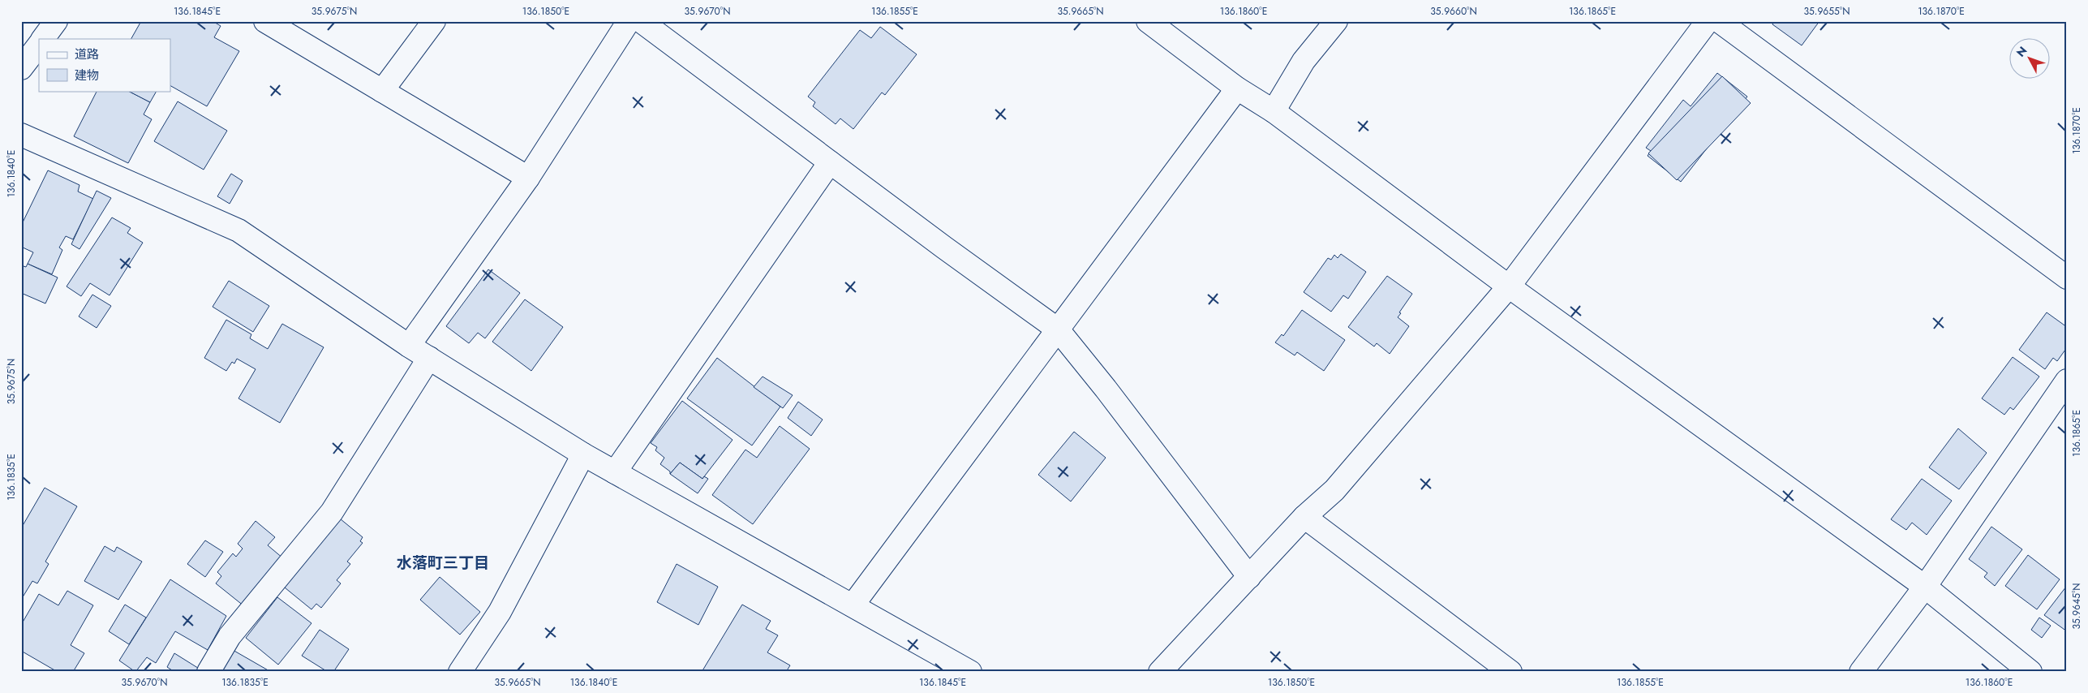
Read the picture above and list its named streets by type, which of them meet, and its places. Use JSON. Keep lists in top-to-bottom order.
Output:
{
  "districts": ["水落町三丁目"],
  "legend": ["道路", "建物"],
  "north": "top left",
  "coordinates": [
    "136.1845°E",
    "35.9675°N",
    "136.1850°E",
    "35.9670°N",
    "136.1855°E",
    "35.9665°N",
    "136.1860°E",
    "35.9660°N",
    "136.1865°E",
    "35.9655°N",
    "136.1870°E",
    "136.1840°E",
    "136.1835°E",
    "35.9645°N"
  ]
}
